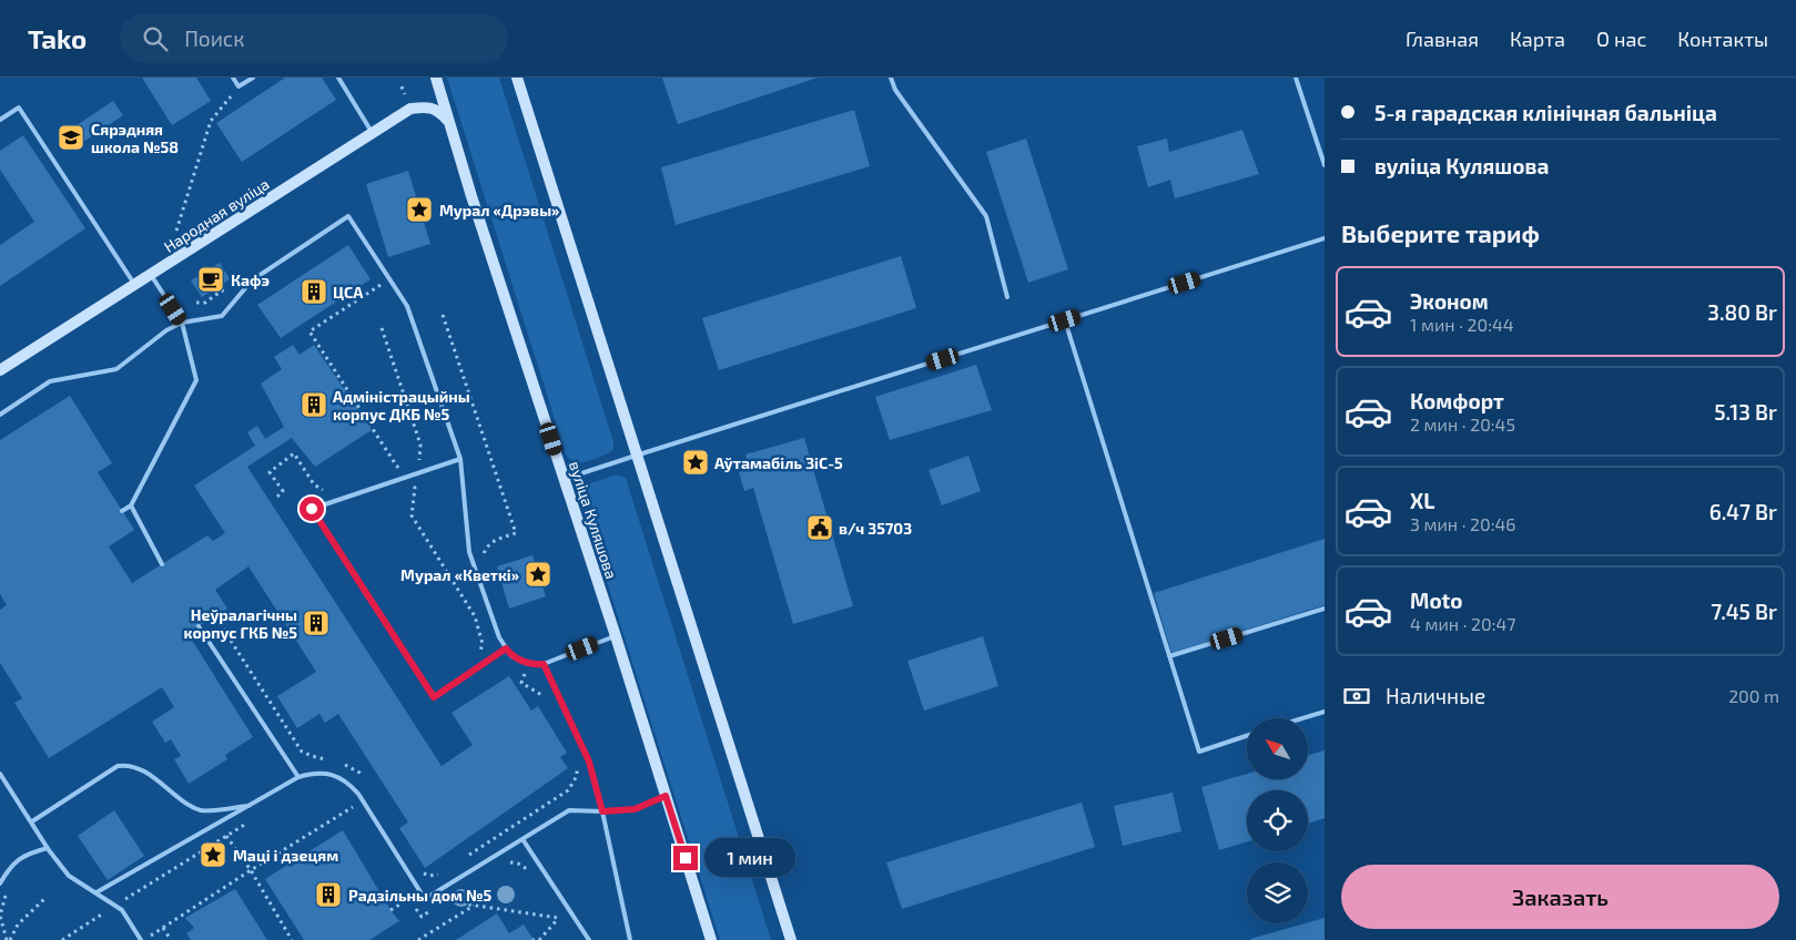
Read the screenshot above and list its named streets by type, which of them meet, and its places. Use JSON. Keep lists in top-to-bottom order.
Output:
{
  "streets": {
    "main road": ["Народная вуліца", "вуліца Куляшова"]
  },
  "crossings": [
    ["Народная вуліца", "вуліца Куляшова"]
  ],
  "places": {
    "school or university": ["Сярэдняя школа №58"],
    "place": [
      "Мурал «Дрэвы»",
      "Аўтамабіль ЗіС-5",
      "Мурал «Кветкі»",
      "Маці і дзецям"
    ],
    "cafe": ["Кафэ"],
    "building": [
      "ЦСА",
      "Адміністрацыйны корпус ДКБ №5",
      "Неўралагічны корпус ГКБ №5",
      "Радзільны дом №5"
    ],
    "public building": ["в/ч 35703"]
  },
  "north": "top left",
  "page": {
    "header": "Tako",
    "search": "Поиск",
    "nav": [
      "Главная",
      "Карта",
      "О нас",
      "Контакты"
    ],
    "banner": ["5-я гарадская клінічная бальніца", "вуліца Куляшова"],
    "heading": "Выберите тариф",
    "list": [
      {
        "name": "Эконом",
        "note": "1 мин · 20:44",
        "value": "3.80 Br"
      },
      {
        "name": "Комфорт",
        "note": "2 мин · 20:45",
        "value": "5.13 Br"
      },
      {
        "name": "XL",
        "note": "3 мин · 20:46",
        "value": "6.47 Br"
      },
      {
        "name": "Moto",
        "note": "4 мин · 20:47",
        "value": "7.45 Br"
      }
    ],
    "pay": ["Наличные", "200 m"],
    "bubble": "1 мин",
    "buttons": "Заказать"
  }
}
